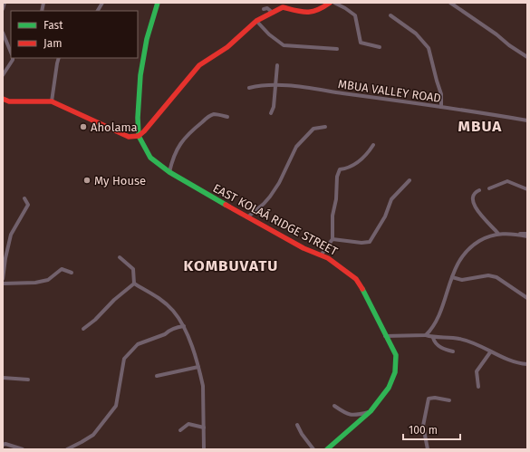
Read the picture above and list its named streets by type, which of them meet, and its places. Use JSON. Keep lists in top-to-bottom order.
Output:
{
  "streets": {
    "street": ["MBUA VALLEY ROAD", "EAST KOLAÁ RIDGE STREET"]
  },
  "districts": ["MBUA", "KOMBUVATU"],
  "places": ["Aholama", "My House"],
  "legend": ["Fast", "Jam"],
  "scale_bar": "100 m"
}
